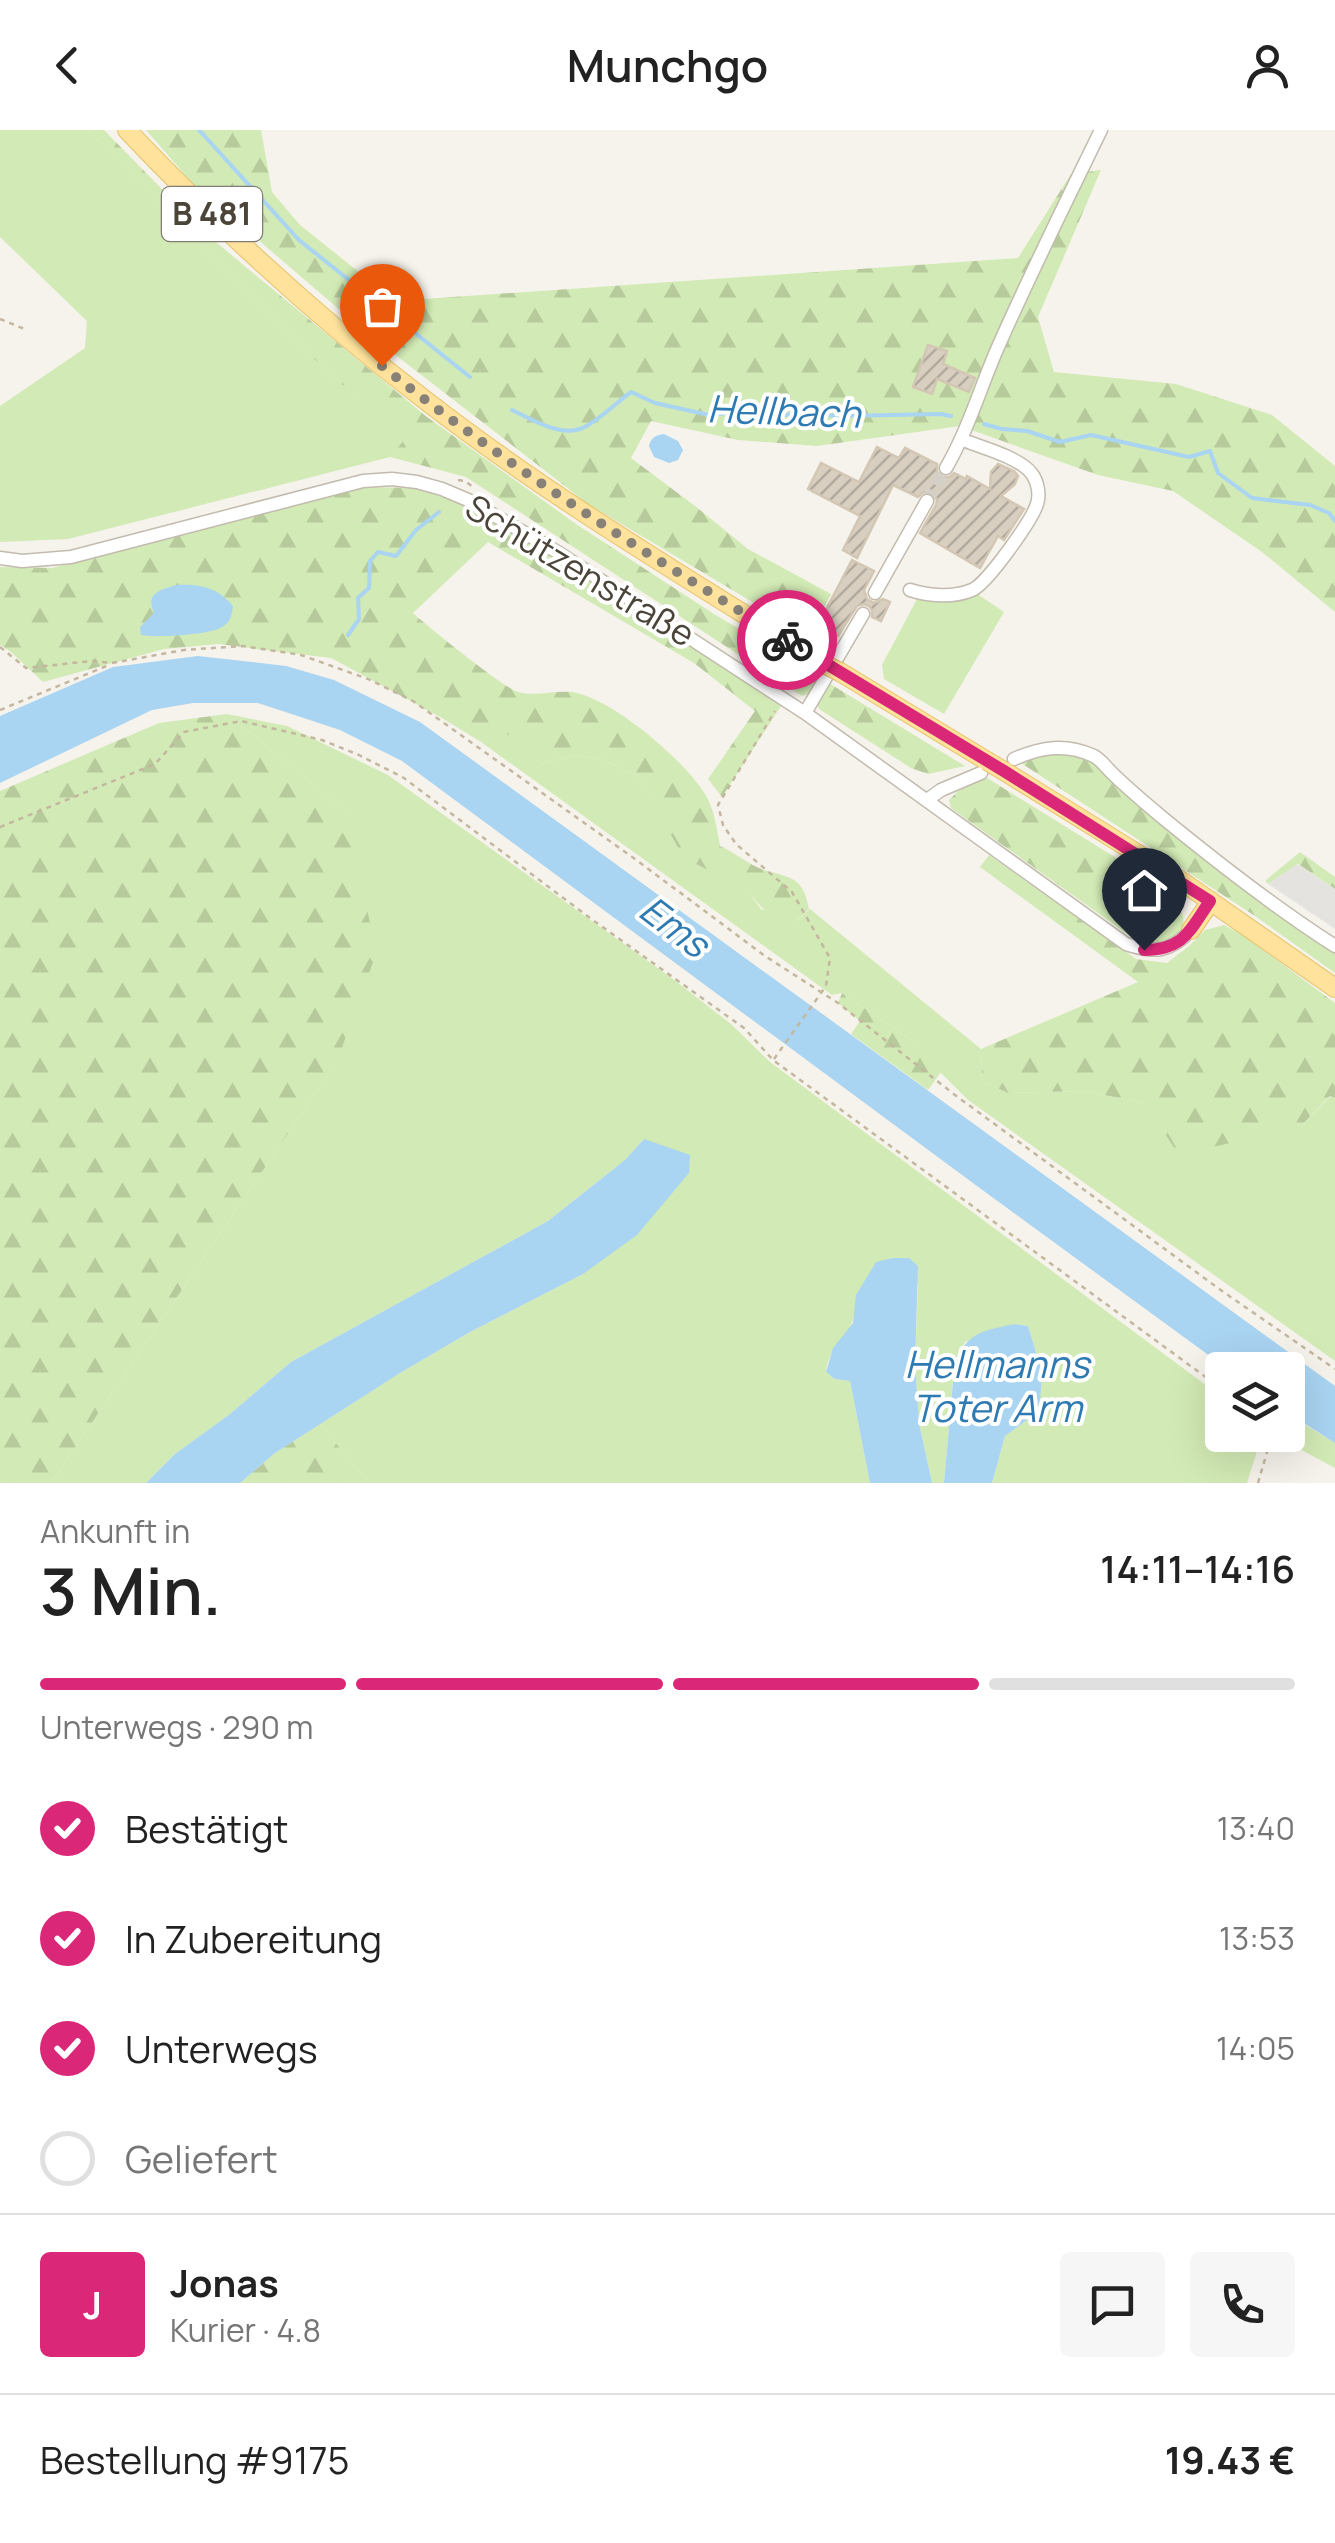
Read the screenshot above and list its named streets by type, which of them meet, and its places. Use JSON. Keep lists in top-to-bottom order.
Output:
{
  "streets": {
    "main road": ["B 481"],
    "street": ["Schützenstraße"]
  },
  "water": ["Hellbach", "Ems", "Hellmanns Toter Arm"],
  "page": {
    "header": "Munchgo",
    "heading": ["3 Min.", "Ankunft in", "14:11–14:16"],
    "panel": [
      "Jonas",
      "Kurier · 4.8",
      "Bestellung #9175",
      "19.43 €"
    ],
    "bar": "Unterwegs · 290 m",
    "list": [
      ["Bestätigt", "13:40"],
      ["In Zubereitung", "13:53"],
      ["Unterwegs", "14:05"],
      "Geliefert"
    ],
    "round": "J"
  }
}
